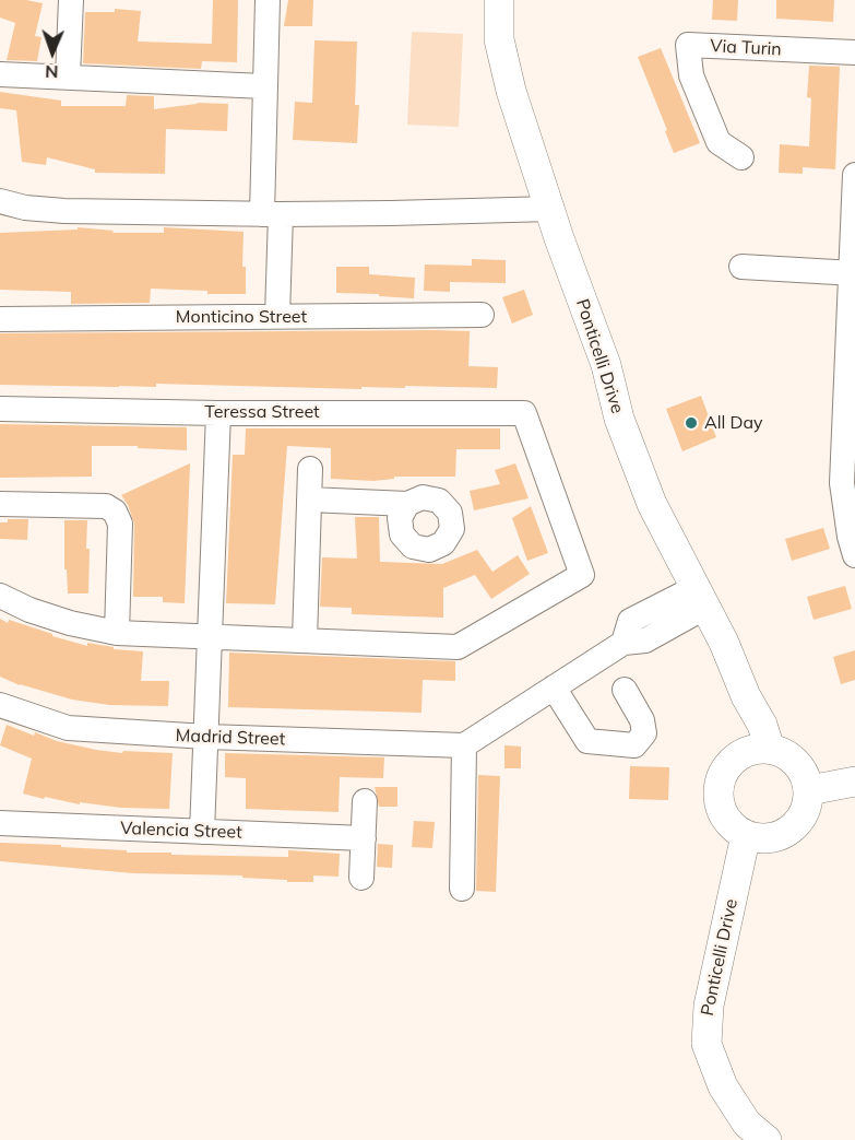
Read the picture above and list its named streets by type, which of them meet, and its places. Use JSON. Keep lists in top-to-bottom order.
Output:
{
  "streets": {
    "street": [
      "Via Turin",
      "Monticino Street",
      "Ponticelli Drive",
      "Teressa Street",
      "Madrid Street",
      "Valencia Street"
    ]
  },
  "places": ["All Day"],
  "north": "bottom"
}
